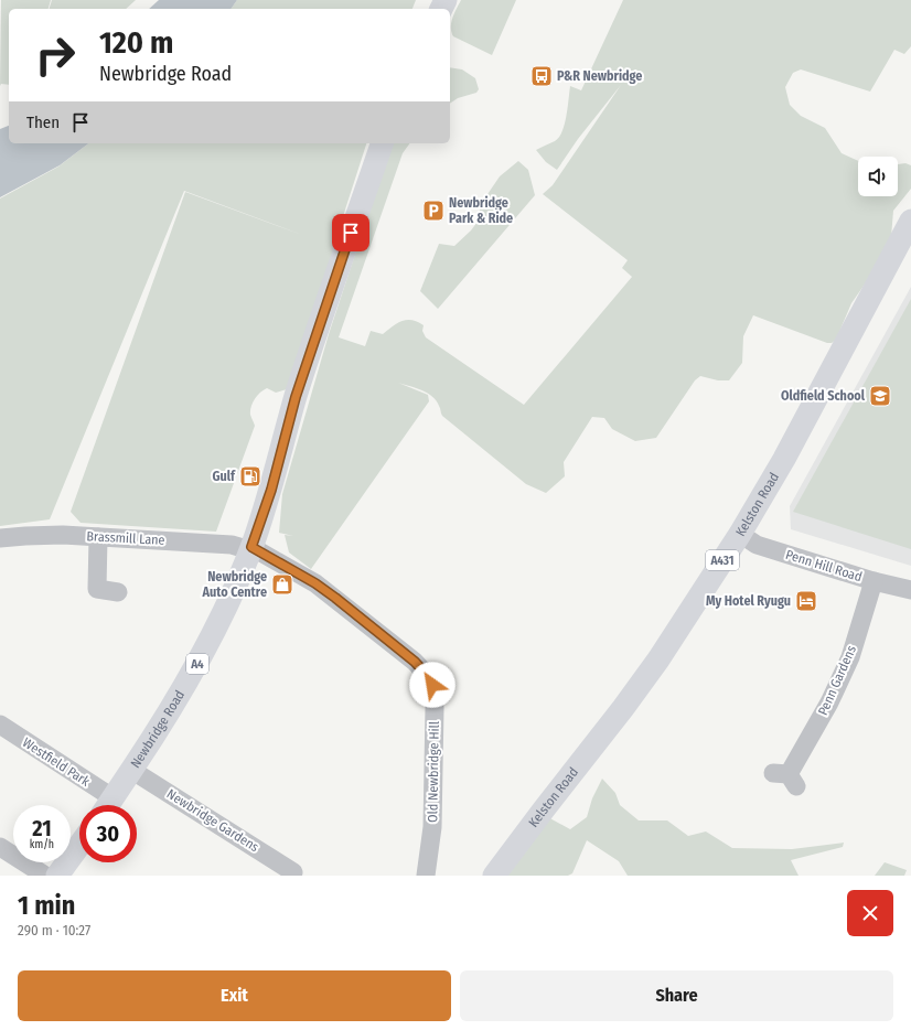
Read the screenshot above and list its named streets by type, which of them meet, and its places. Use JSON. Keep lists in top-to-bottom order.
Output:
{
  "streets": {
    "main road": [
      "Kelston Road",
      "A431",
      "A4",
      "Newbridge Road"
    ],
    "street": [
      "Brassmill Lane",
      "Penn Hill Road",
      "Penn Gardens",
      "Westfield Park",
      "Old Newbridge Hill",
      "Newbridge Gardens"
    ]
  },
  "crossings": [
    ["Kelston Road", "Penn Hill Road"],
    ["Brassmill Lane", "Newbridge Road"],
    ["Brassmill Lane", "Old Newbridge Hill"],
    ["Penn Hill Road", "Penn Gardens"],
    ["Newbridge Road", "Old Newbridge Hill"],
    ["Newbridge Road", "Newbridge Gardens"]
  ],
  "places": {
    "bus stop": ["P&R Newbridge"],
    "parking": ["Newbridge Park & Ride"],
    "school or university": ["Oldfield School"],
    "fuel station": ["Gulf"],
    "shop": ["Newbridge Auto Centre"],
    "hotel": ["My Hotel Ryugu"]
  },
  "page": {
    "turn": ["120 m", "Newbridge Road"],
    "then": "Then",
    "speed": "21 km/h",
    "limit": "30",
    "heading": ["1 min", "290 m · 10:27"],
    "buttons": ["Exit", "Share"]
  }
}
